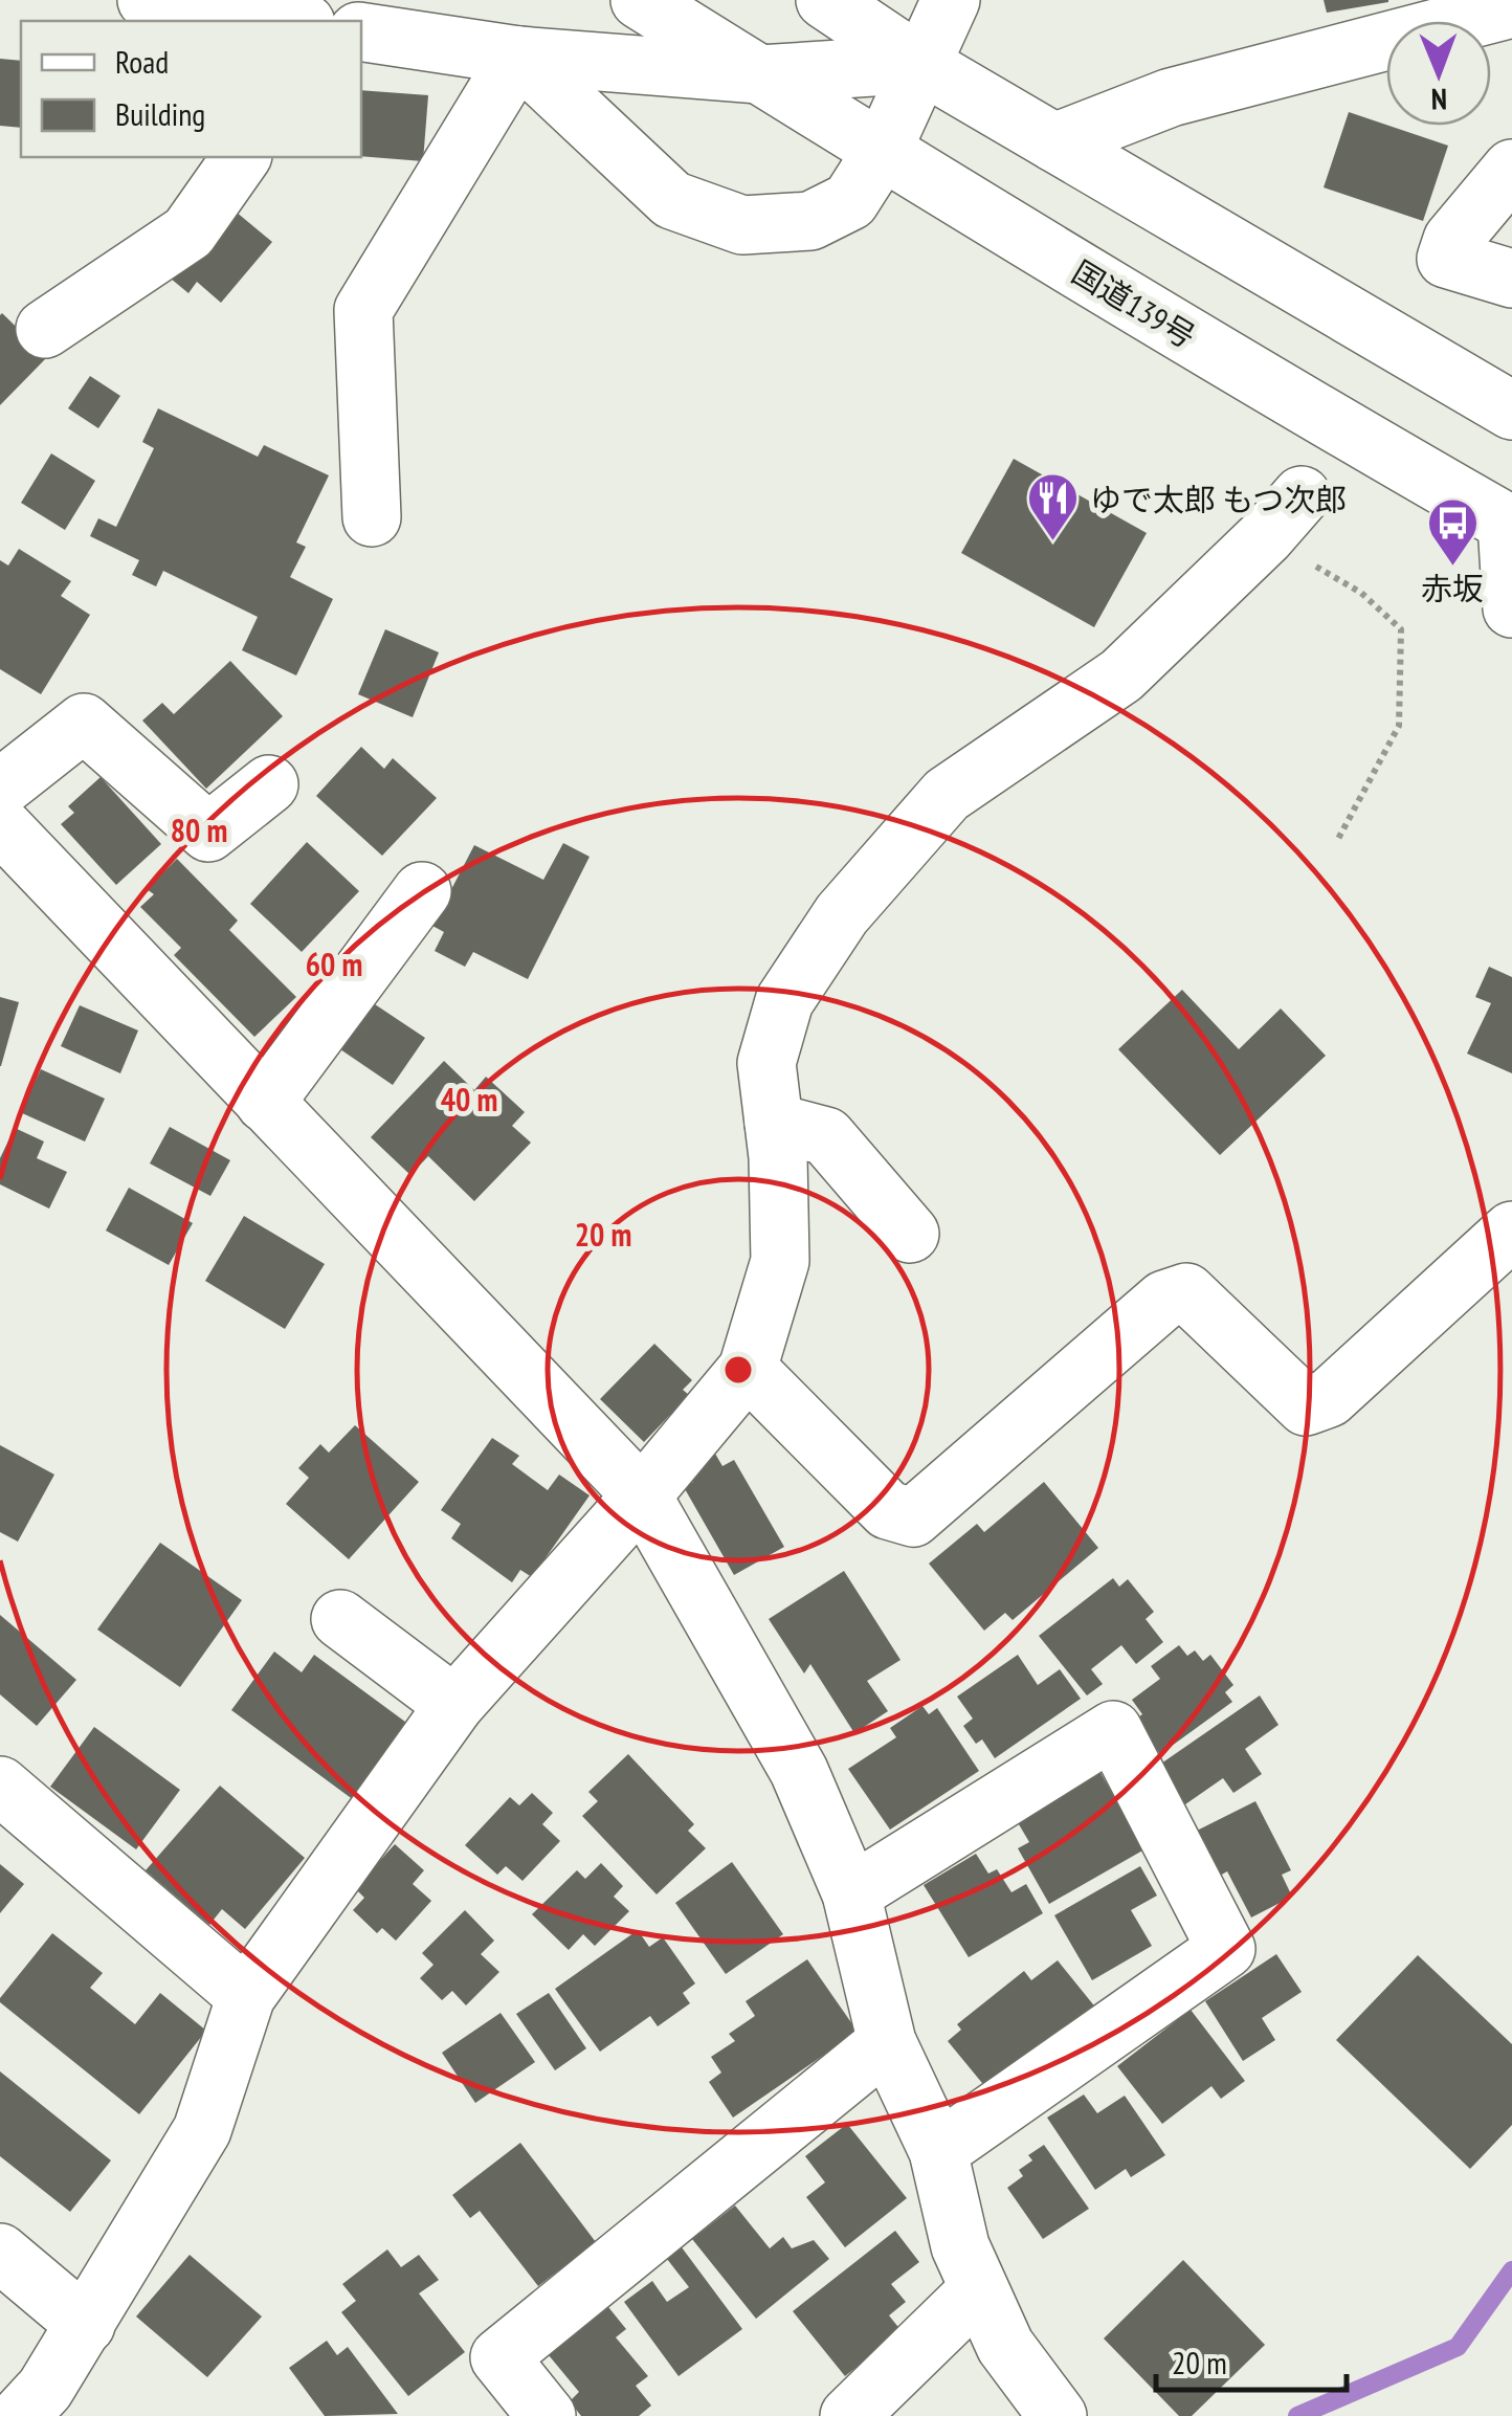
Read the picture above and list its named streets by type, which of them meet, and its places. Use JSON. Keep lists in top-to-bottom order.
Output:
{
  "streets": {
    "main road": ["国道139号"]
  },
  "places": {
    "restaurant": ["ゆで太郎 もつ次郎"],
    "bus stop": ["赤坂"]
  },
  "legend": ["Road", "Building"],
  "scale_bar": "20 m",
  "north": "bottom",
  "rings": [
    "80 m",
    "60 m",
    "40 m",
    "20 m"
  ]
}
